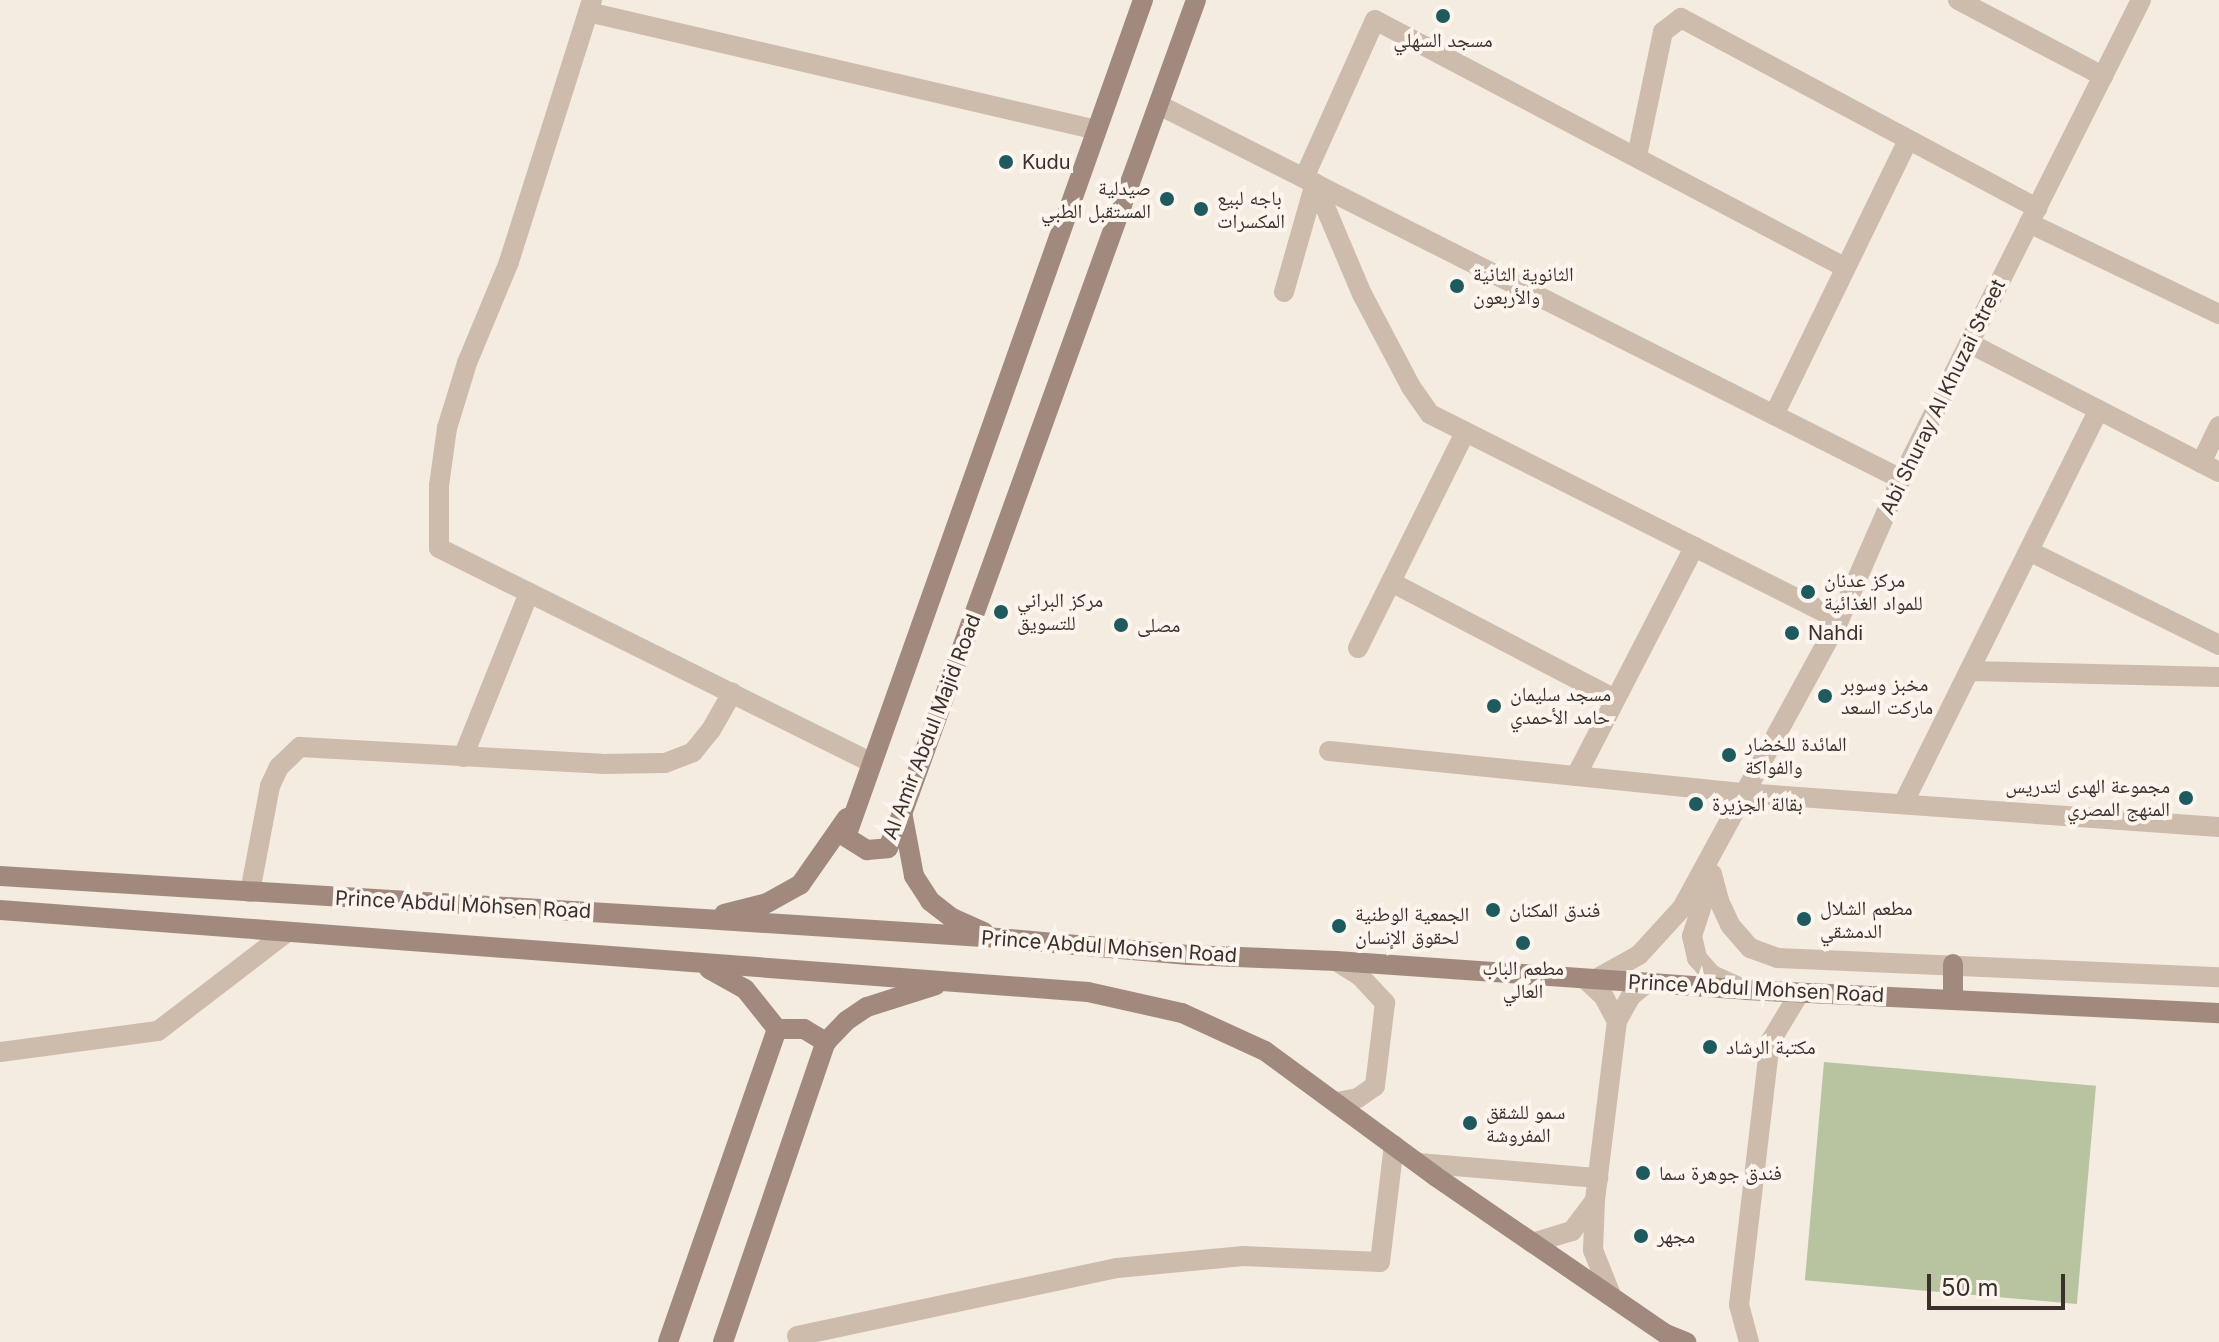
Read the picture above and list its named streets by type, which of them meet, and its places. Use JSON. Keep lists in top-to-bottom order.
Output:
{
  "streets": {
    "main road": ["Al Amir Abdul Majid Road", "Prince Abdul Mohsen Road"],
    "street": ["Abi Shuray Al Khuzai Street"]
  },
  "places": [
    "مسجد السهلي",
    "Kudu",
    "صيدلية المستقبل الطبي",
    "باجه لبيع المكسرات",
    "الثانوية الثانية والأربعون",
    "مركز عدنان للمواد الغذائية",
    "مركز البراني للتسويق",
    "مصلى",
    "Nahdi",
    "مخبز وسوبر ماركت السعد",
    "مسجد سليمان حامد الأحمدي",
    "المائدة للخضار والفواكة",
    "مجموعة الهدى لتدريس المنهج المصري",
    "بقالة الجزيرة",
    "فندق المكنان",
    "مطعم الشلال الدمشقي",
    "الجمعية الوطنية لحقوق الإنسان",
    "مطعم الباب العالي",
    "مكتبة الرشاد",
    "سمو للشقق المفروشة",
    "فندق جوهرة سما",
    "مجهر"
  ],
  "scale_bar": "50 m"
}
